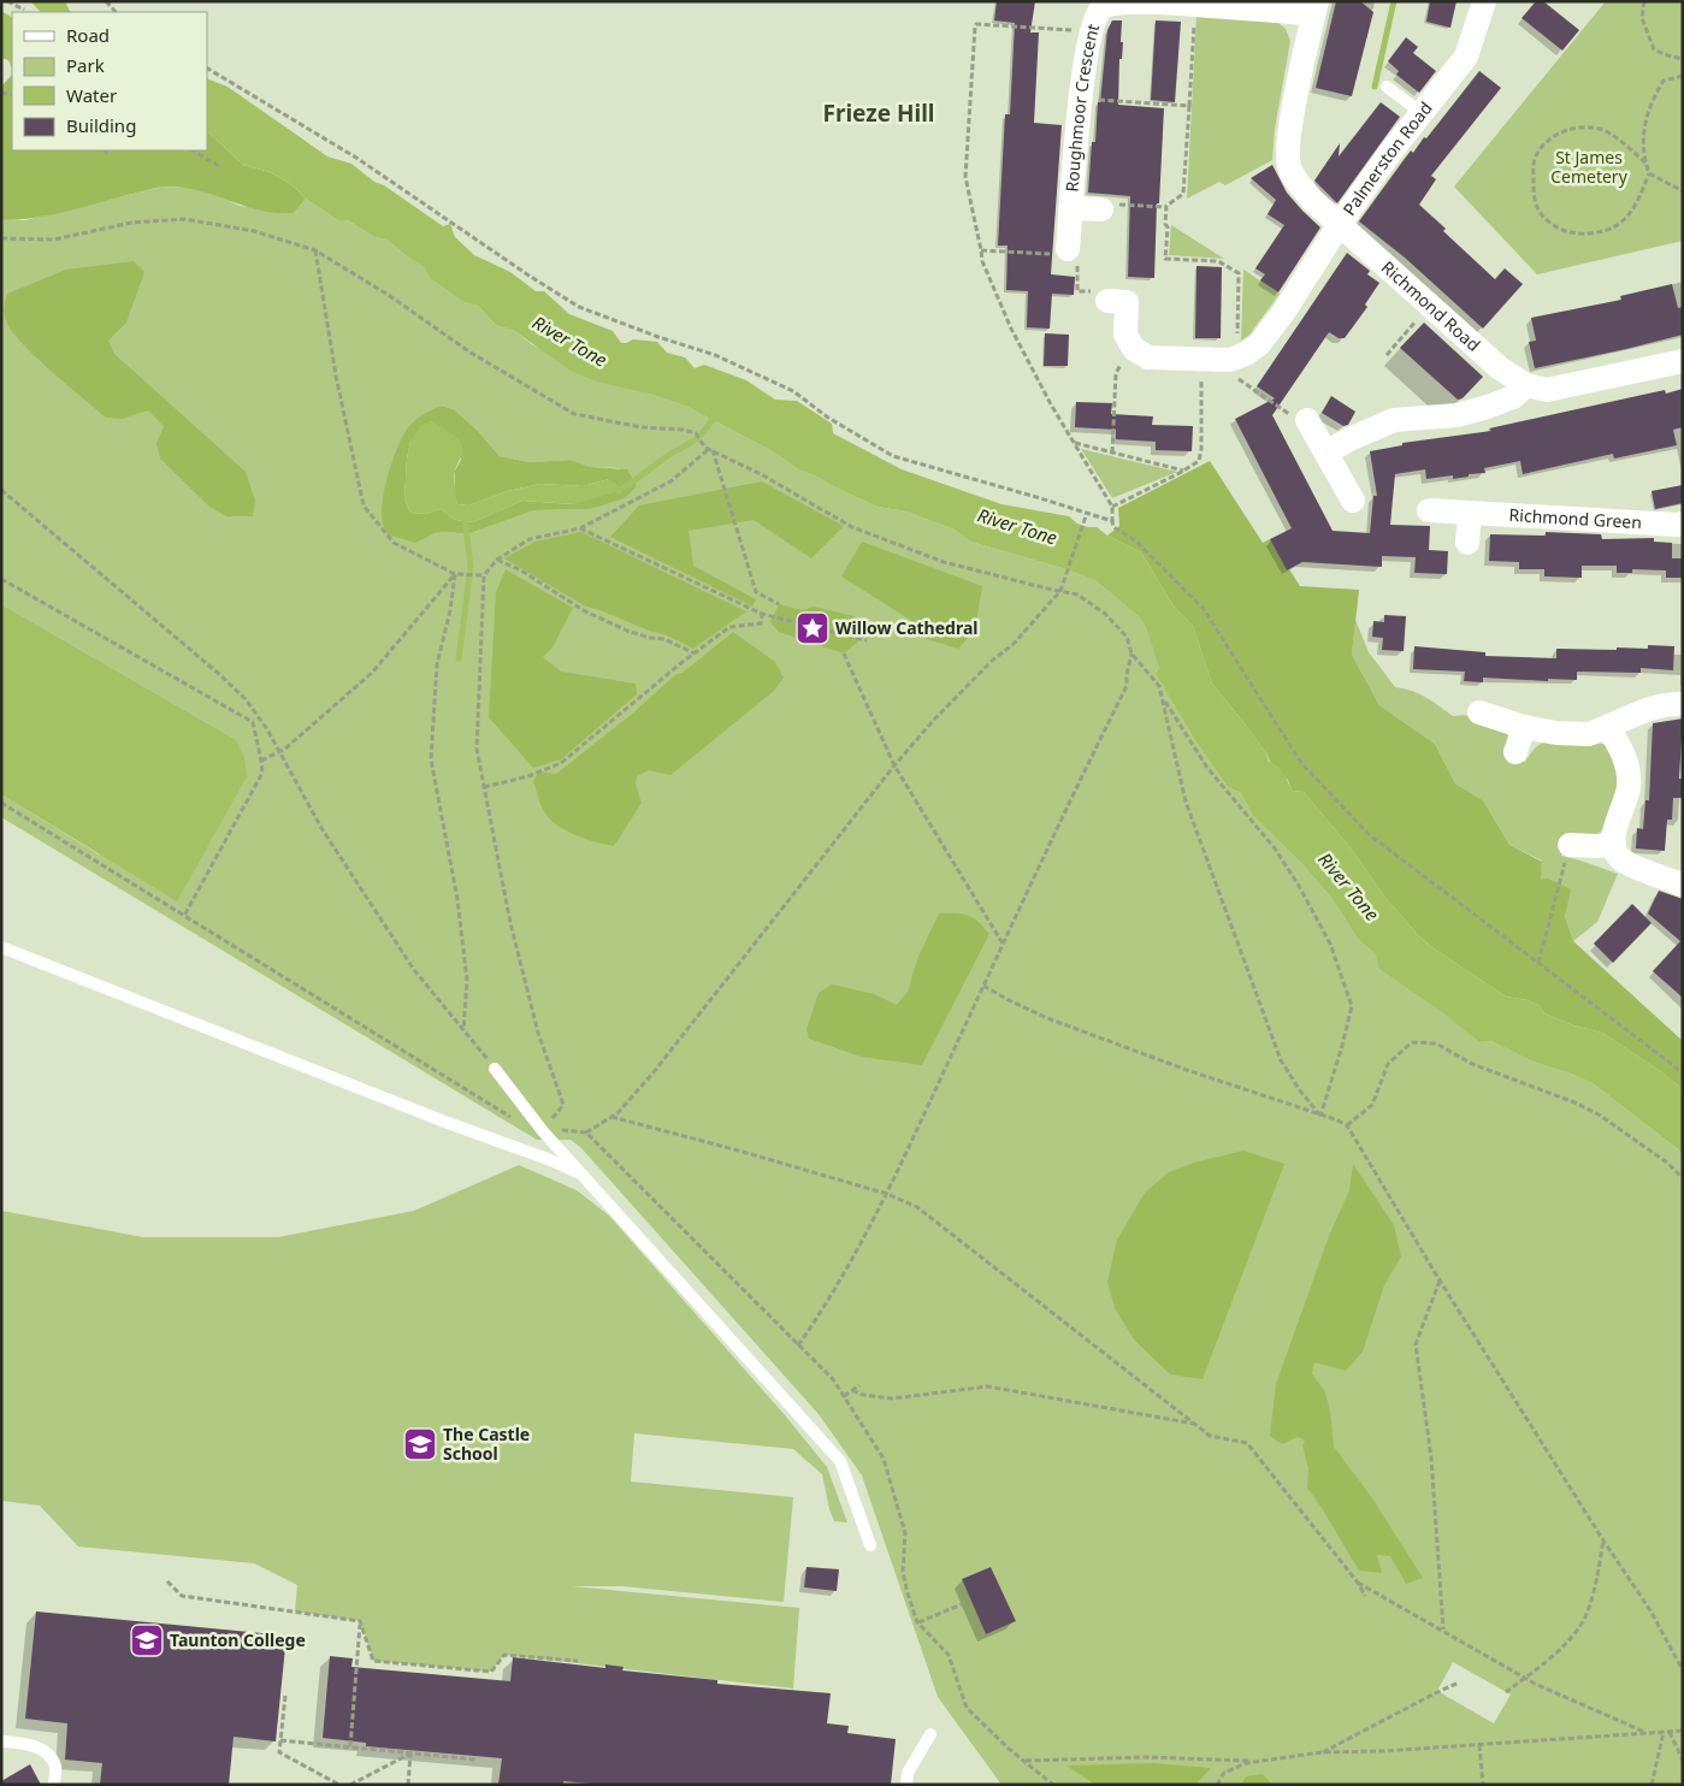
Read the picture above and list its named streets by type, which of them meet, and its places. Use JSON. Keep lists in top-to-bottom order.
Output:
{
  "streets": {
    "street": [
      "Roughmoor Crescent",
      "Palmerston Road",
      "Richmond Road",
      "Richmond Green"
    ]
  },
  "crossings": [
    ["Roughmoor Crescent", "Richmond Road"],
    ["Palmerston Road", "Richmond Road"]
  ],
  "districts": ["Frieze Hill"],
  "water": ["River Tone"],
  "parks": ["St James Cemetery"],
  "places": {
    "place": ["Willow Cathedral"],
    "school or university": ["The Castle School", "Taunton College"]
  },
  "legend": [
    "Road",
    "Park",
    "Water",
    "Building"
  ]
}
